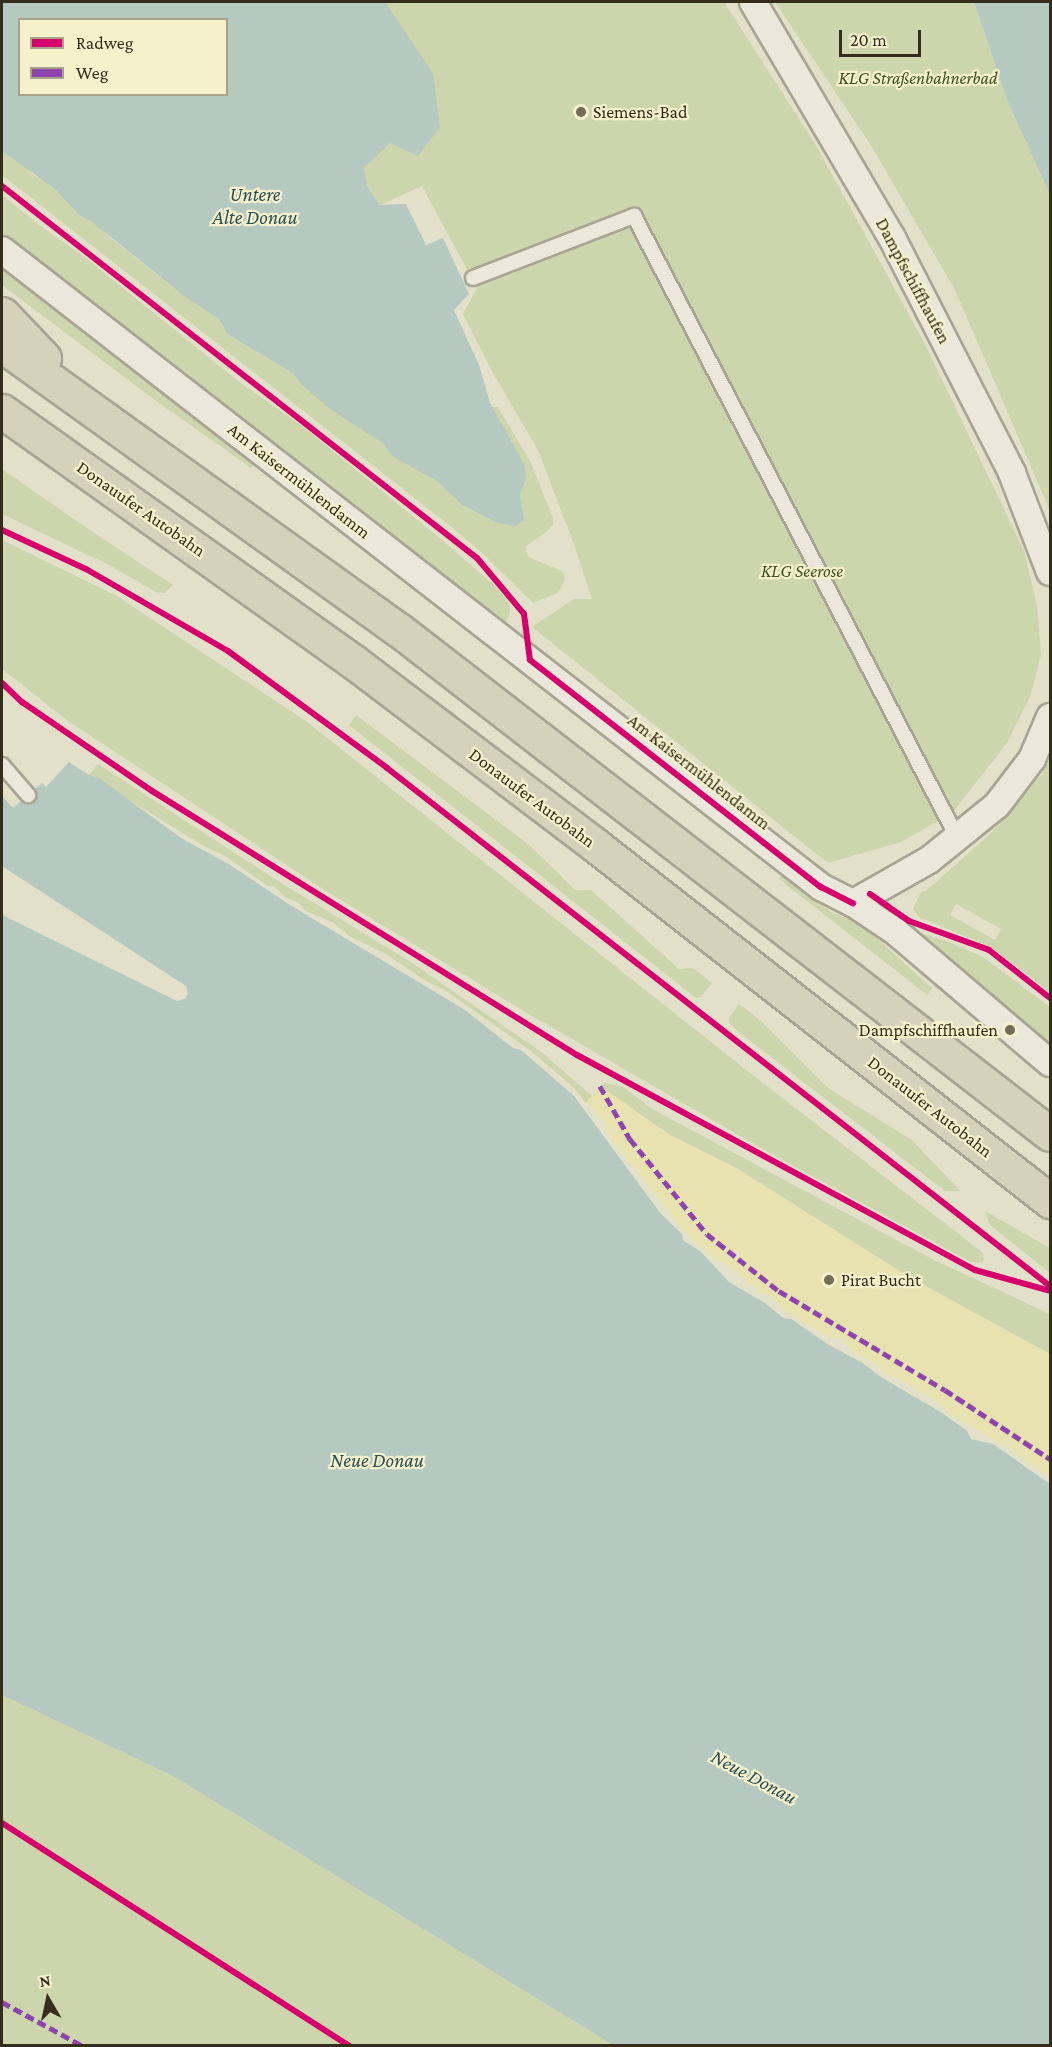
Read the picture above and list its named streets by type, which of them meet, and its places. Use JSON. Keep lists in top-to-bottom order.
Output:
{
  "streets": {
    "highway": ["Donauufer Autobahn"],
    "street": ["Dampfschiffhaufen", "Am Kaisermühlendamm"]
  },
  "water": ["Untere Alte Donau", "Neue Donau"],
  "parks": ["KLG Straßenbahnerbad", "KLG Seerose"],
  "places": ["Siemens-Bad", "Dampfschiffhaufen", "Pirat Bucht"],
  "legend": ["Radweg", "Weg"],
  "scale_bar": "20 m",
  "north": "top"
}
